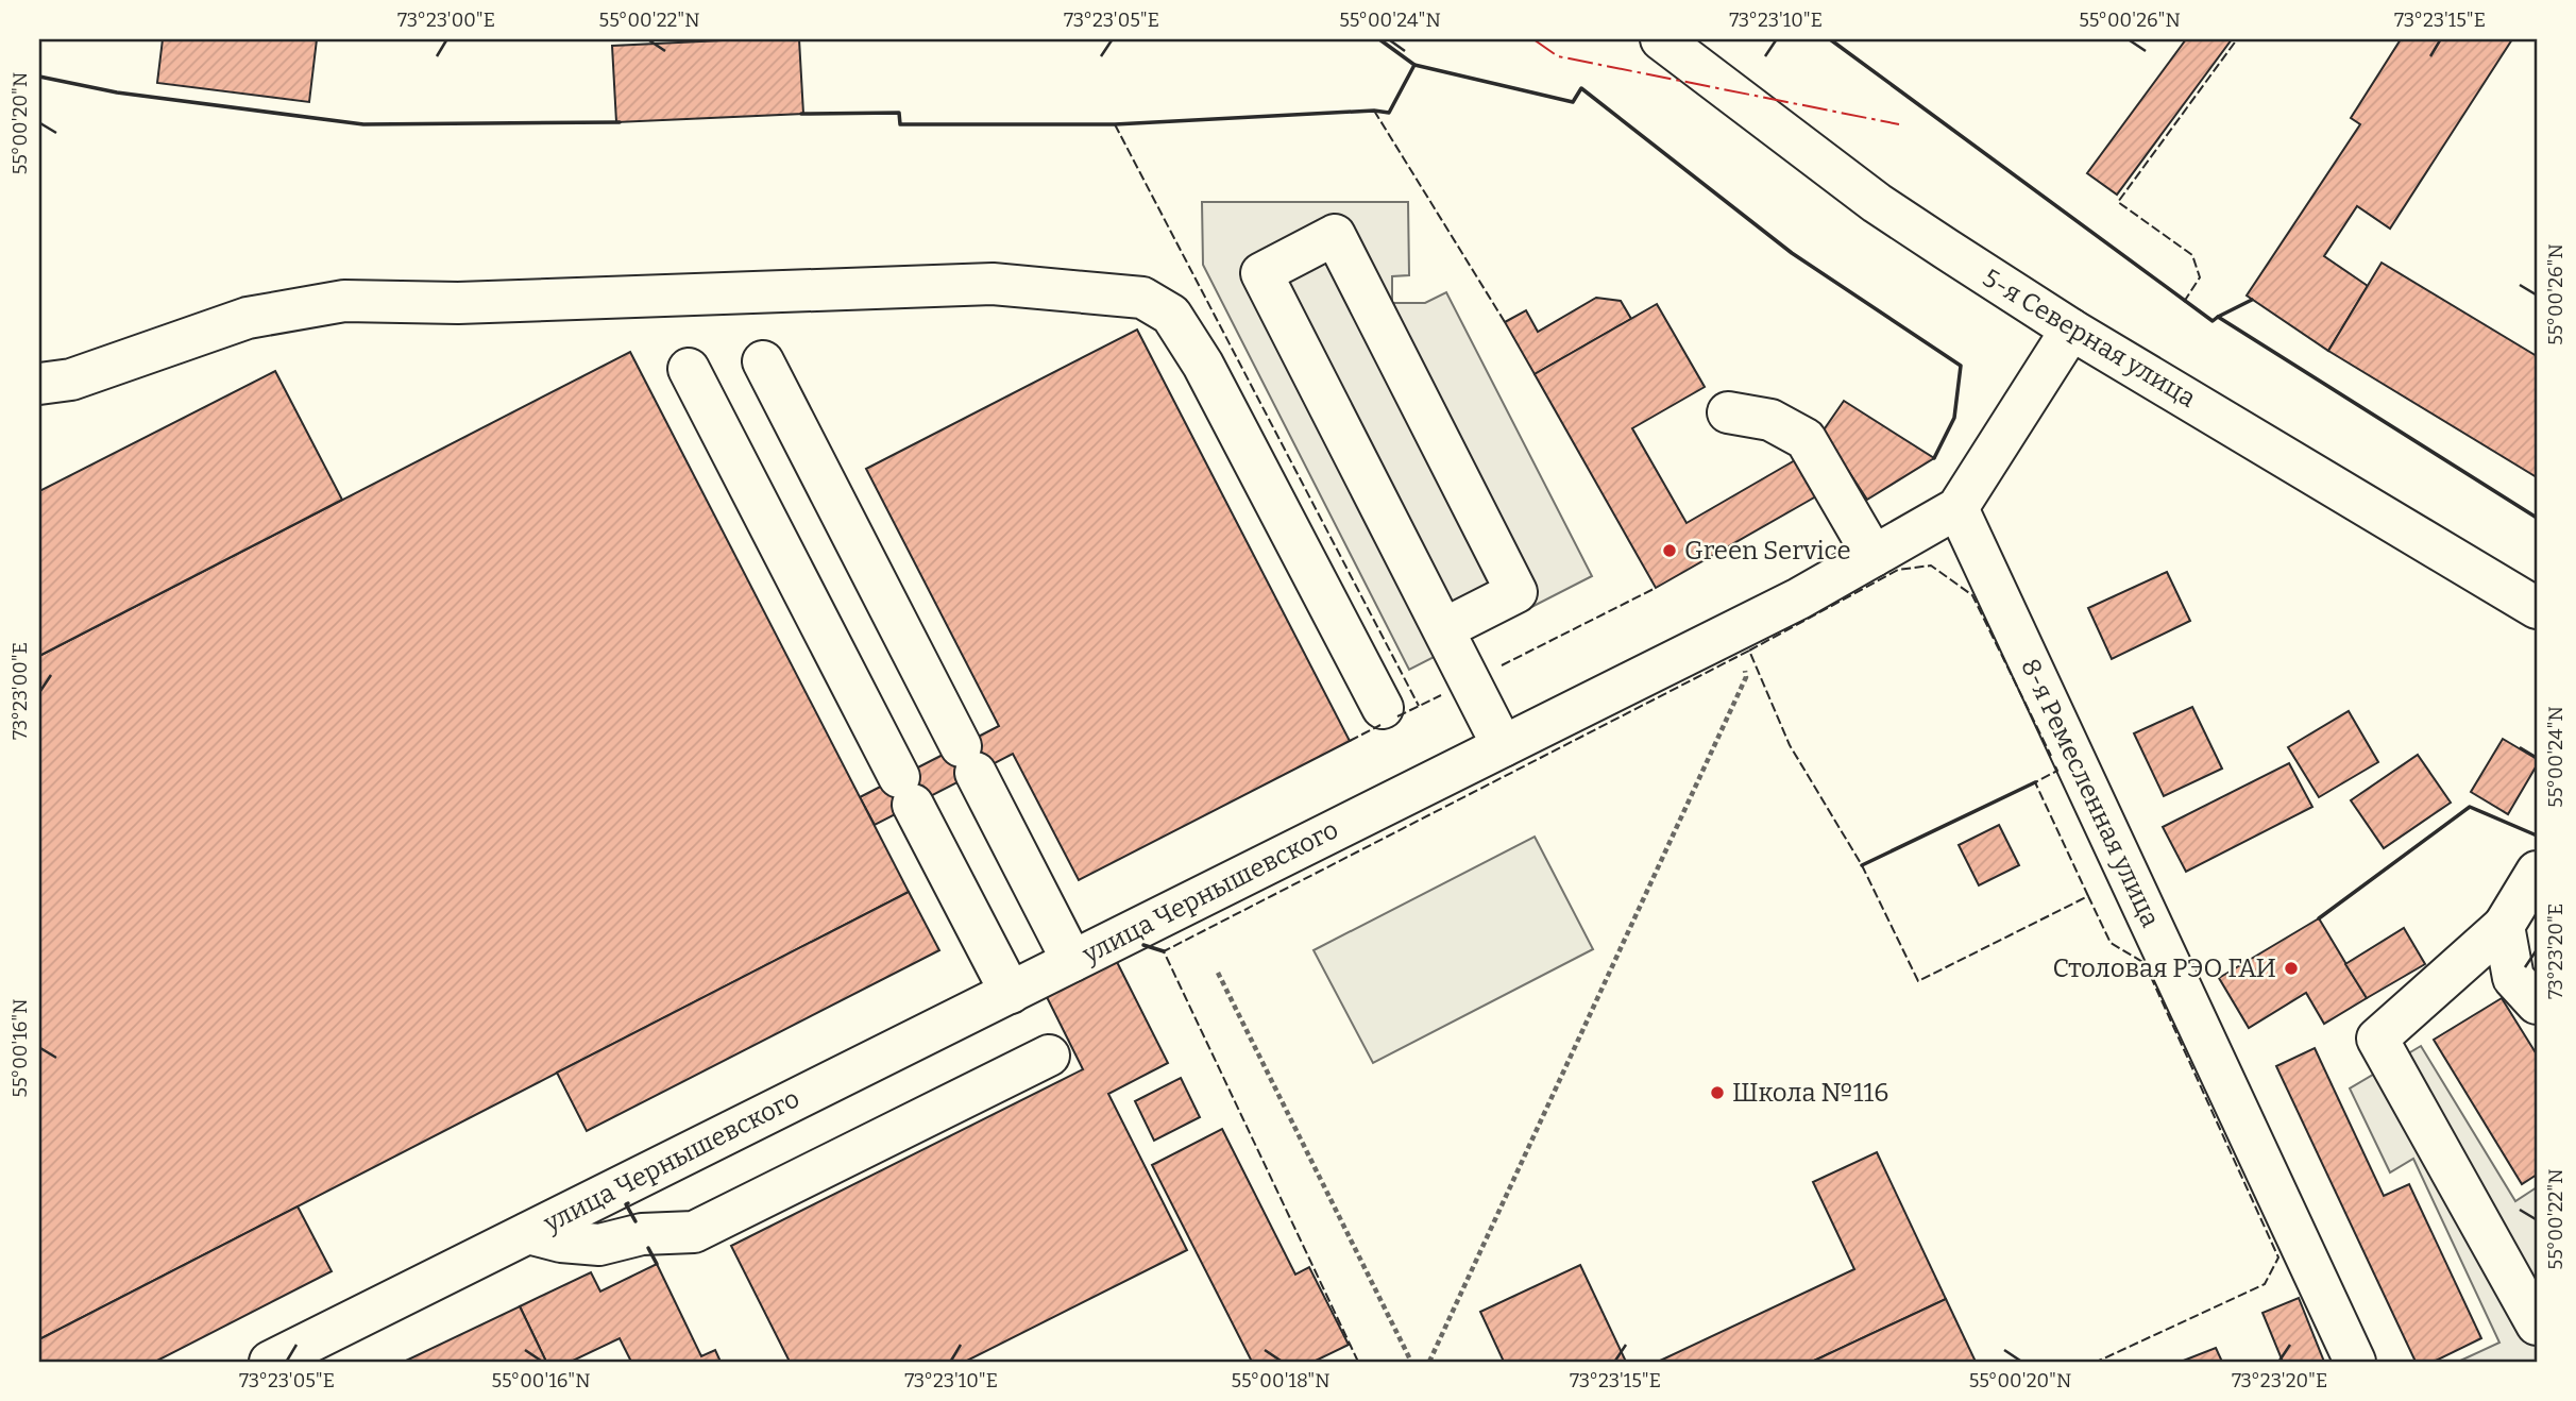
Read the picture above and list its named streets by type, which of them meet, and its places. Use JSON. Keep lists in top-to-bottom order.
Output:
{
  "streets": {
    "street": ["5-я Северная улица", "8-я Ремесленная улица", "улица Чернышевского"]
  },
  "crossings": [
    ["5-я Северная улица", "улица Чернышевского"],
    ["8-я Ремесленная улица", "улица Чернышевского"]
  ],
  "places": ["Green Service", "Столовая РЭО ГАИ", "Школа №116"],
  "coordinates": [
    "73°23'00\"E",
    "55°00'22\"N",
    "73°23'05\"E",
    "55°00'24\"N",
    "73°23'10\"E",
    "55°00'26\"N",
    "73°23'15\"E",
    "55°00'20\"N",
    "73°23'20\"E",
    "55°00'16\"N",
    "55°00'18\"N"
  ]
}
